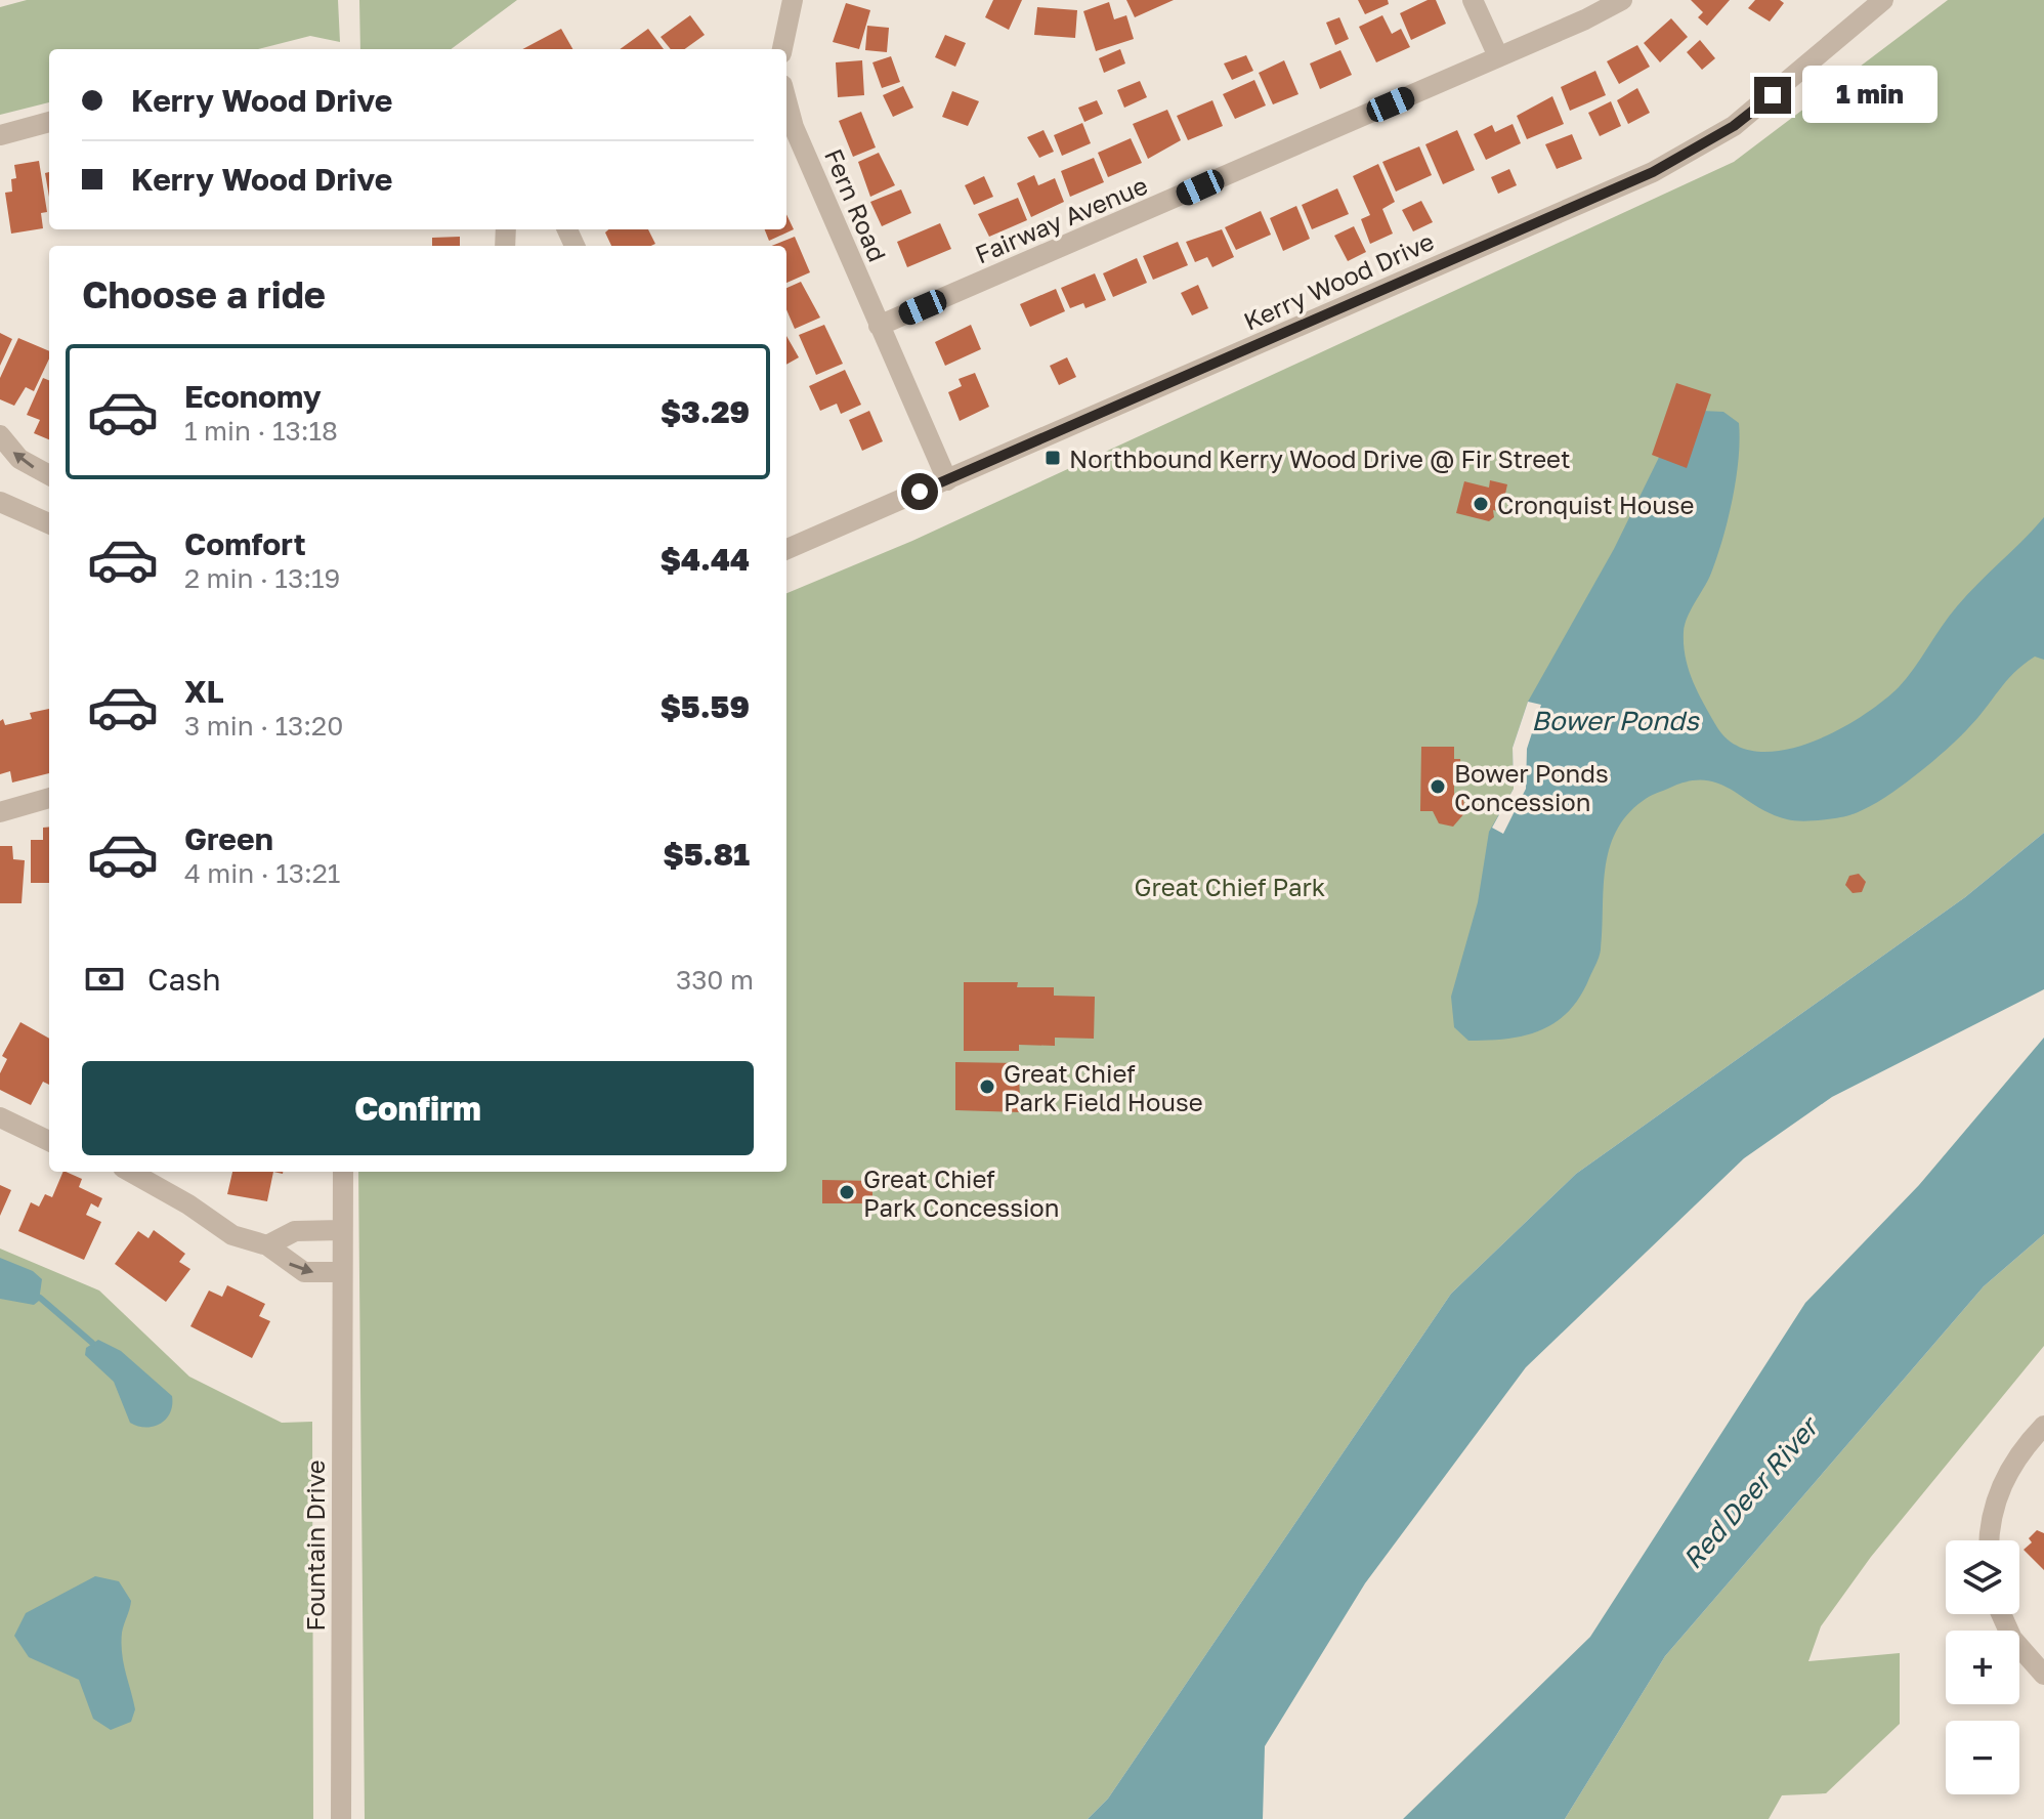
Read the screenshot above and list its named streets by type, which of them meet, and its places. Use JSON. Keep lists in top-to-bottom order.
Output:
{
  "streets": {
    "street": [
      "Fern Road",
      "Fairway Avenue",
      "Kerry Wood Drive",
      "Fountain Drive"
    ]
  },
  "crossings": [
    ["Fern Road", "Fairway Avenue"],
    ["Fern Road", "Kerry Wood Drive"]
  ],
  "water": ["Bower Ponds", "Red Deer River"],
  "parks": ["Great Chief Park"],
  "places": {
    "transit": ["Northbound Kerry Wood Drive @ Fir Street"],
    "other": [
      "Cronquist House",
      "Bower Ponds Concession",
      "Great Chief Park Field House",
      "Great Chief Park Concession"
    ]
  },
  "page": {
    "banner": ["Kerry Wood Drive", "Kerry Wood Drive"],
    "bubble": "1 min",
    "heading": "Choose a ride",
    "list": [
      {
        "name": "Economy",
        "note": "1 min · 13:18",
        "value": "$3.29"
      },
      {
        "name": "Comfort",
        "note": "2 min · 13:19",
        "value": "$4.44"
      },
      {
        "name": "XL",
        "note": "3 min · 13:20",
        "value": "$5.59"
      },
      {
        "name": "Green",
        "note": "4 min · 13:21",
        "value": "$5.81"
      }
    ],
    "pay": ["Cash", "330 m"],
    "buttons": "Confirm",
    "map_buttons": ["+", "−"]
  }
}
